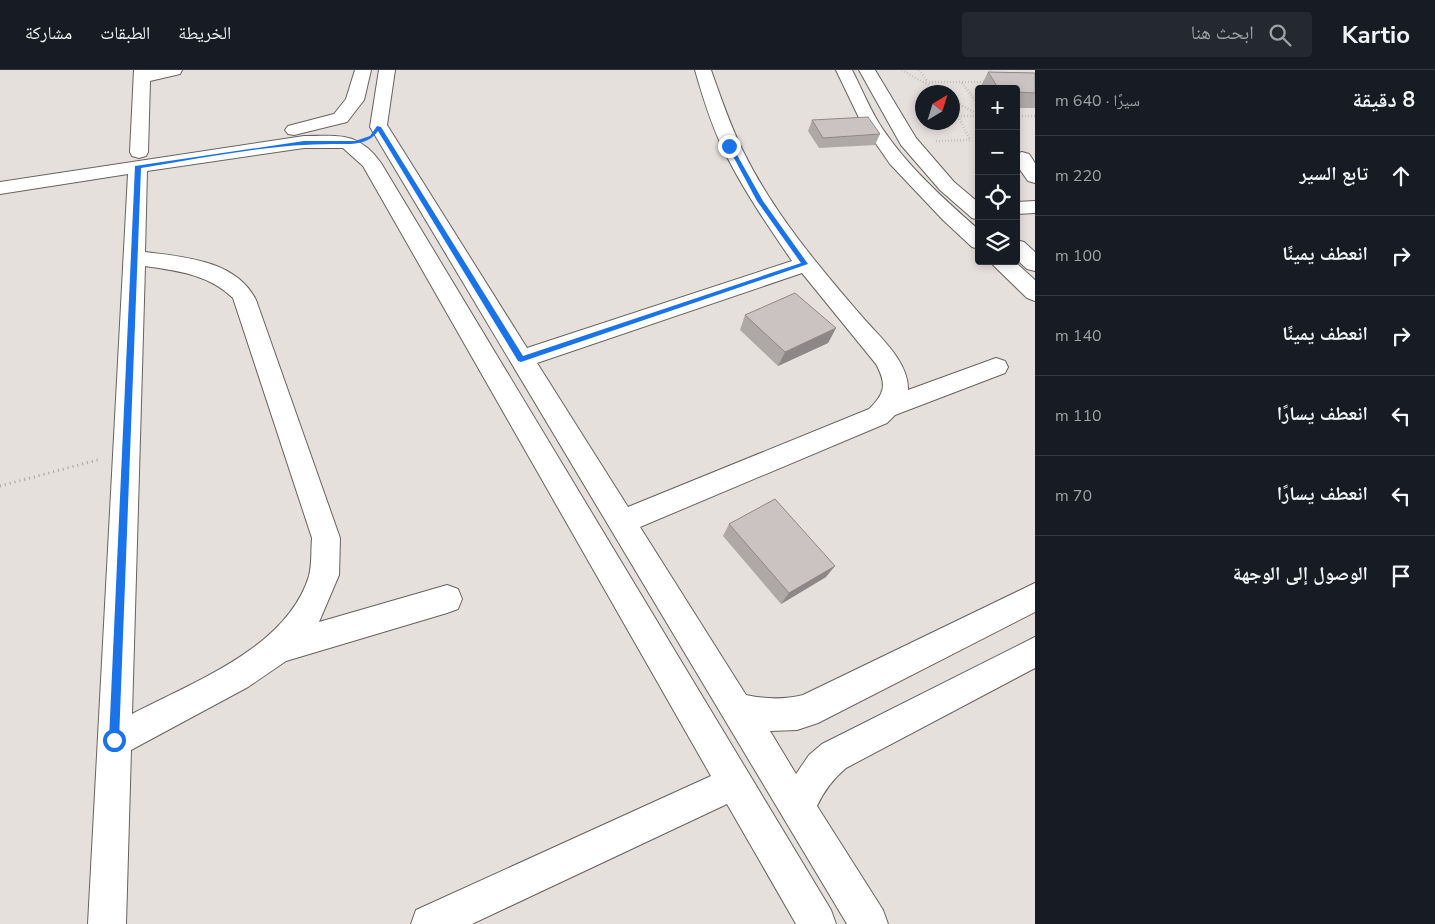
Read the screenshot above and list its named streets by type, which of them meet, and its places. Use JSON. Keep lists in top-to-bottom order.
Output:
{
  "north": "top right",
  "page": {
    "header": "Kartio",
    "search": "ابحث هنا",
    "nav": ["الخريطة", "الطبقات", "مشاركة"],
    "heading": ["8 دقيقة", "سيرًا · 640 m"],
    "map_buttons": ["+", "−"],
    "list": [
      ["تابع السير", "220 m"],
      ["انعطف يمينًا", "100 m"],
      ["انعطف يمينًا", "140 m"],
      ["انعطف يسارًا", "110 m"],
      ["انعطف يسارًا", "70 m"],
      "الوصول إلى الوجهة"
    ]
  }
}
